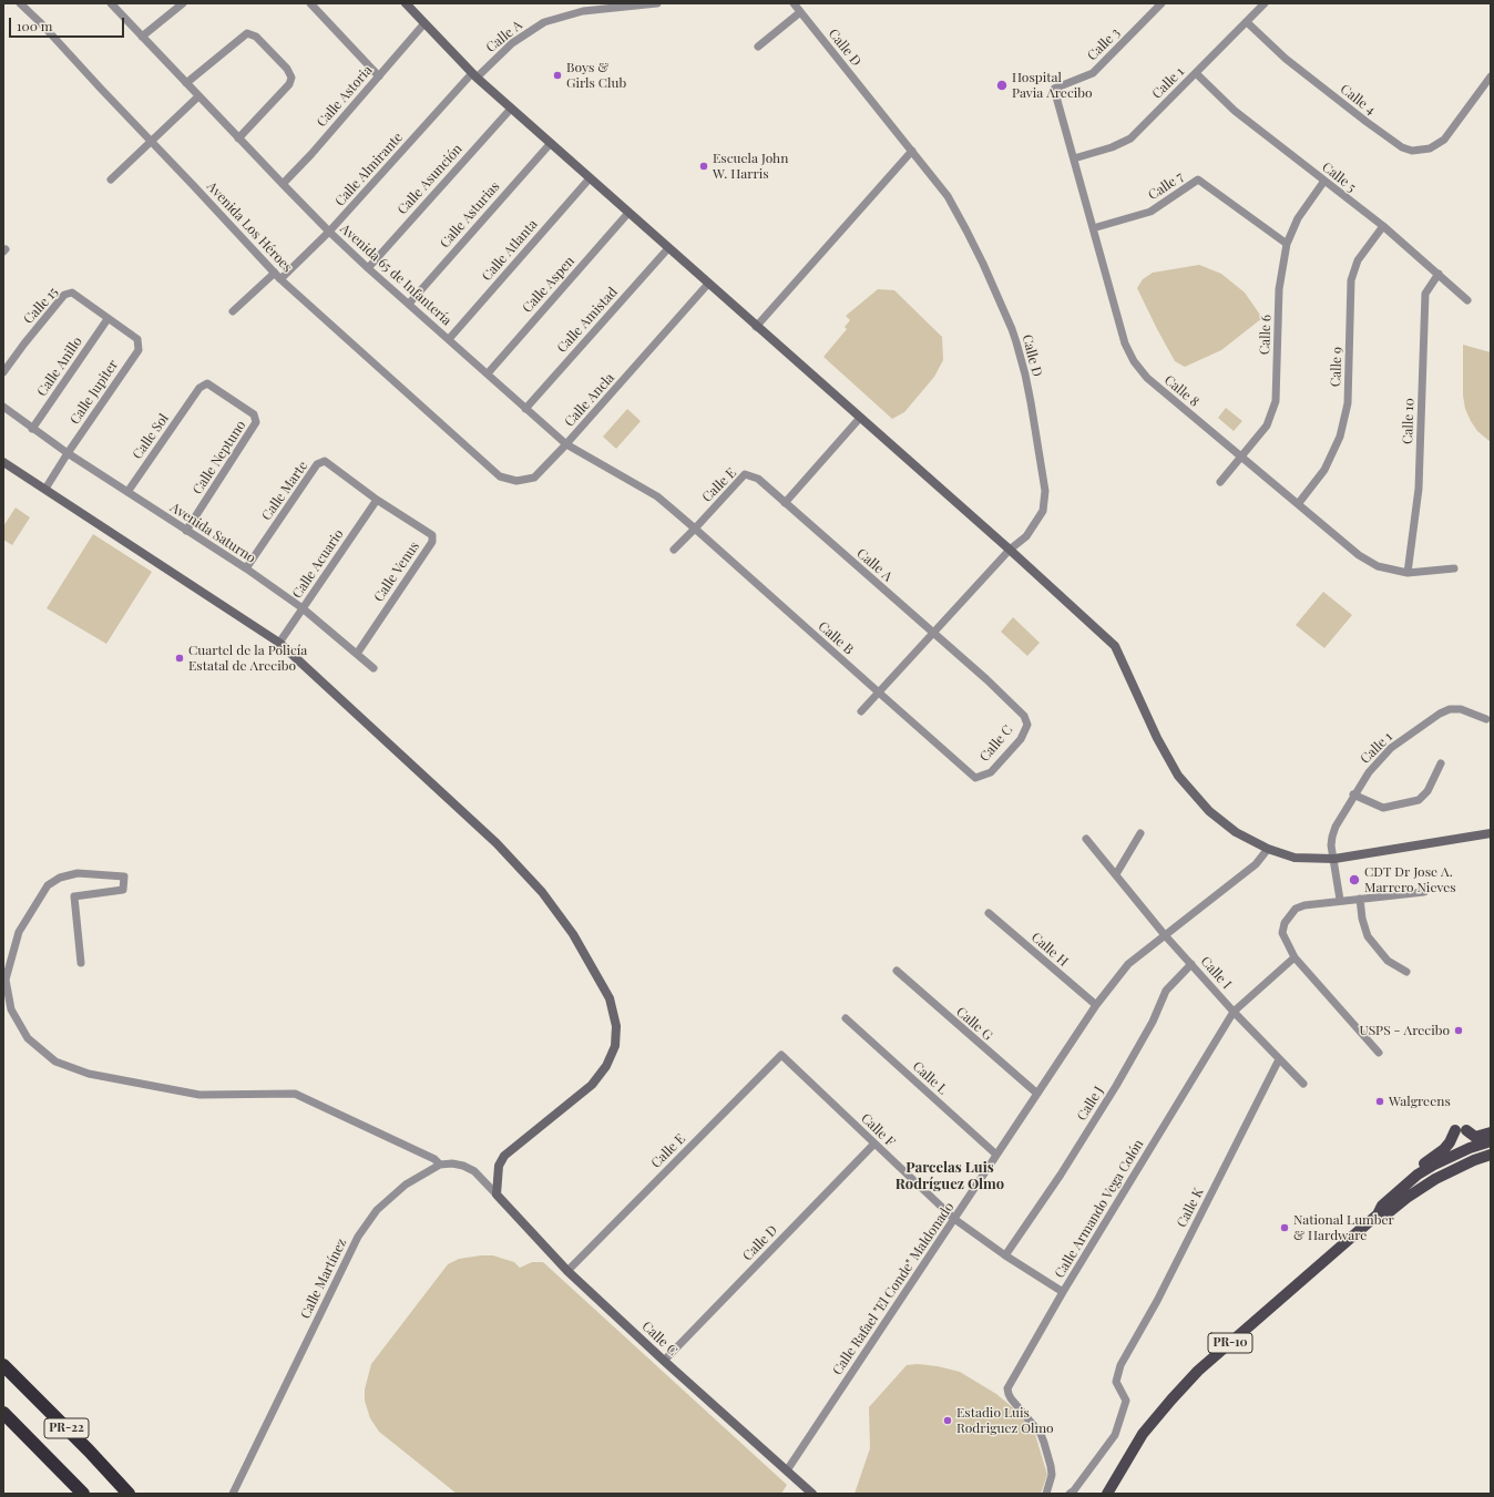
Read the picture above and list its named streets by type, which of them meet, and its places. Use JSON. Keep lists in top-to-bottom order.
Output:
{
  "streets": {
    "highway": ["PR-22"],
    "main road": ["PR-10"],
    "street": [
      "Calle A",
      "Calle 3",
      "Calle D",
      "Calle 1",
      "Calle Astoria",
      "Calle 4",
      "Calle Almirante",
      "Calle 5",
      "Calle Asunción",
      "Calle 7",
      "Calle Asturias",
      "Avenida Los Héroes",
      "Calle Atlanta",
      "Avenida 65 de Infantería",
      "Calle Aspen",
      "Calle 15",
      "Calle Amistad",
      "Calle 6",
      "Calle Anillo",
      "Calle 9",
      "Calle 8",
      "Calle Jupiter",
      "Calle Ancla",
      "Calle 10",
      "Calle Sol",
      "Calle Neptuno",
      "Calle E",
      "Calle Marte",
      "Avenida Saturno",
      "Calle Acuario",
      "Calle Venus",
      "Calle B",
      "Calle C",
      "Calle H",
      "Calle I",
      "Calle G",
      "Calle L",
      "Calle J",
      "Calle F",
      "Calle K",
      "Calle Armando Vega Colón",
      "Calle Martínez",
      "Calle Rafael \"El Conde\" Maldonado"
    ]
  },
  "crossings": [
    ["Calle A", "Calle D"],
    ["Calle A", "Calle Almirante"],
    ["Calle A", "Calle E"],
    ["Calle A", "Calle C"],
    ["Calle 3", "Calle 8"],
    ["Calle D", "Calle B"],
    ["Calle D", "Calle C"],
    ["Calle D", "Calle F"],
    ["Calle 1", "Calle 4"],
    ["Calle 1", "Calle 5"],
    ["Calle 1", "Calle 8"],
    ["Calle Astoria", "Avenida 65 de Infantería"],
    ["Calle Almirante", "Avenida Los Héroes"],
    ["Calle Almirante", "Avenida 65 de Infantería"],
    ["Calle 5", "Calle 6"],
    ["Calle 5", "Calle 9"],
    ["Calle 5", "Calle 10"],
    ["Calle Asunción", "Avenida 65 de Infantería"],
    ["Calle 7", "Calle 6"],
    ["Calle 7", "Calle 8"],
    ["Calle Asturias", "Avenida 65 de Infantería"],
    ["Avenida Los Héroes", "Calle Ancla"],
    ["Calle Atlanta", "Avenida 65 de Infantería"],
    ["Avenida 65 de Infantería", "Calle Aspen"],
    ["Avenida 65 de Infantería", "Calle Amistad"],
    ["Avenida 65 de Infantería", "Calle Ancla"],
    ["Avenida 65 de Infantería", "Calle E"],
    ["Avenida 65 de Infantería", "Calle B"],
    ["Calle 15", "Calle Anillo"],
    ["Calle 15", "Calle Jupiter"],
    ["Calle 6", "Calle 8"],
    ["Calle Anillo", "Calle Jupiter"],
    ["Calle Anillo", "Avenida Saturno"],
    ["Calle 9", "Calle 8"],
    ["Calle 8", "Calle 10"],
    ["Calle Jupiter", "Avenida Saturno"],
    ["Calle Sol", "Calle Neptuno"],
    ["Calle Sol", "Avenida Saturno"],
    ["Calle Neptuno", "Avenida Saturno"],
    ["Calle E", "Calle B"],
    ["Calle E", "Calle C"],
    ["Calle E", "Calle F"],
    ["Calle Marte", "Avenida Saturno"],
    ["Calle Marte", "Calle Acuario"],
    ["Calle Marte", "Calle Venus"],
    ["Avenida Saturno", "Calle Acuario"],
    ["Avenida Saturno", "Calle Venus"],
    ["Calle Acuario", "Calle Venus"],
    ["Calle B", "Calle C"],
    ["Calle C", "Calle Rafael \"El Conde\" Maldonado"],
    ["Calle H", "Calle Rafael \"El Conde\" Maldonado"],
    ["Calle I", "Calle J"],
    ["Calle I", "Calle K"],
    ["Calle I", "Calle Armando Vega Colón"],
    ["Calle I", "Calle Rafael \"El Conde\" Maldonado"],
    ["Calle G", "Calle Rafael \"El Conde\" Maldonado"],
    ["Calle L", "Calle Rafael \"El Conde\" Maldonado"],
    ["Calle J", "Calle F"],
    ["Calle F", "Calle Armando Vega Colón"],
    ["Calle F", "Calle Rafael \"El Conde\" Maldonado"]
  ],
  "districts": ["Parcelas Luis Rodríguez Olmo"],
  "places": [
    "Boys & Girls Club",
    "Hospital Pavia Arecibo",
    "Escuela John W. Harris",
    "Cuartel de la Policía Estatal de Arecibo",
    "CDT Dr Jose A. Marrero Nieves",
    "USPS - Arecibo",
    "Walgreens",
    "National Lumber & Hardware",
    "Estadio Luis Rodriguez Olmo"
  ],
  "scale_bar": "100 m"
}
